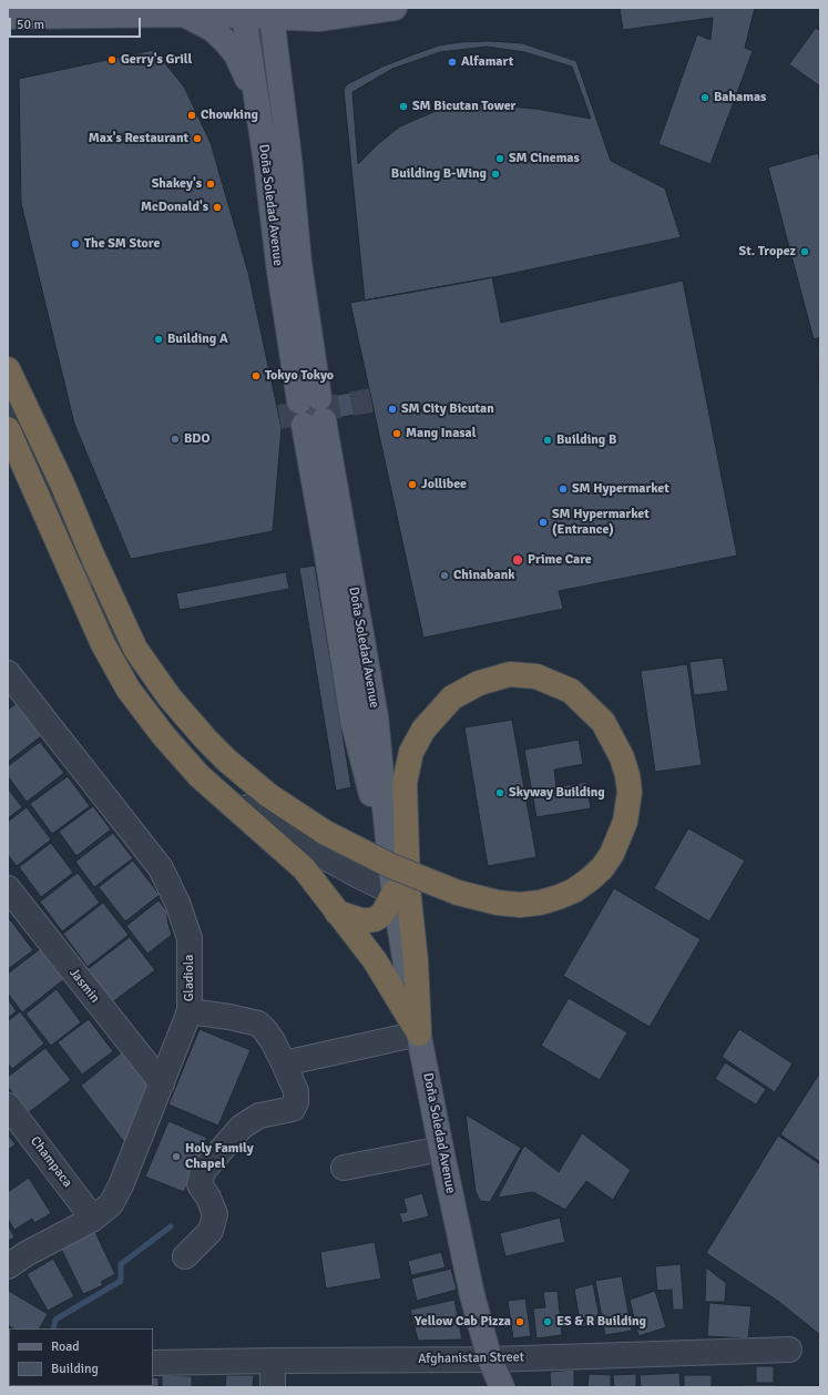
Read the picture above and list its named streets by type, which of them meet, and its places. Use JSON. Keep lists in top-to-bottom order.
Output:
{
  "streets": {
    "main road": ["Doña Soledad Avenue"],
    "street": [
      "Gladiola",
      "Jasmin",
      "Champaca",
      "Afghanistan Street"
    ]
  },
  "crossings": [
    ["Doña Soledad Avenue", "Afghanistan Street"],
    ["Gladiola", "Jasmin"],
    ["Gladiola", "Champaca"]
  ],
  "places": [
    "Gerry's Grill",
    "Alfamart",
    "Bahamas",
    "SM Bicutan Tower",
    "Chowking",
    "Max's Restaurant",
    "SM Cinemas",
    "Building B-Wing",
    "Shakey's",
    "McDonald's",
    "The SM Store",
    "St. Tropez",
    "Building A",
    "Tokyo Tokyo",
    "SM City Bicutan",
    "Mang Inasal",
    "BDO",
    "Building B",
    "Jollibee",
    "SM Hypermarket",
    "SM Hypermarket (Entrance)",
    "Prime Care",
    "Chinabank",
    "Skyway Building",
    "Holy Family Chapel",
    "Yellow Cab Pizza",
    "ES & R Building"
  ],
  "legend": ["Road", "Building"],
  "scale_bar": "50 m"
}
